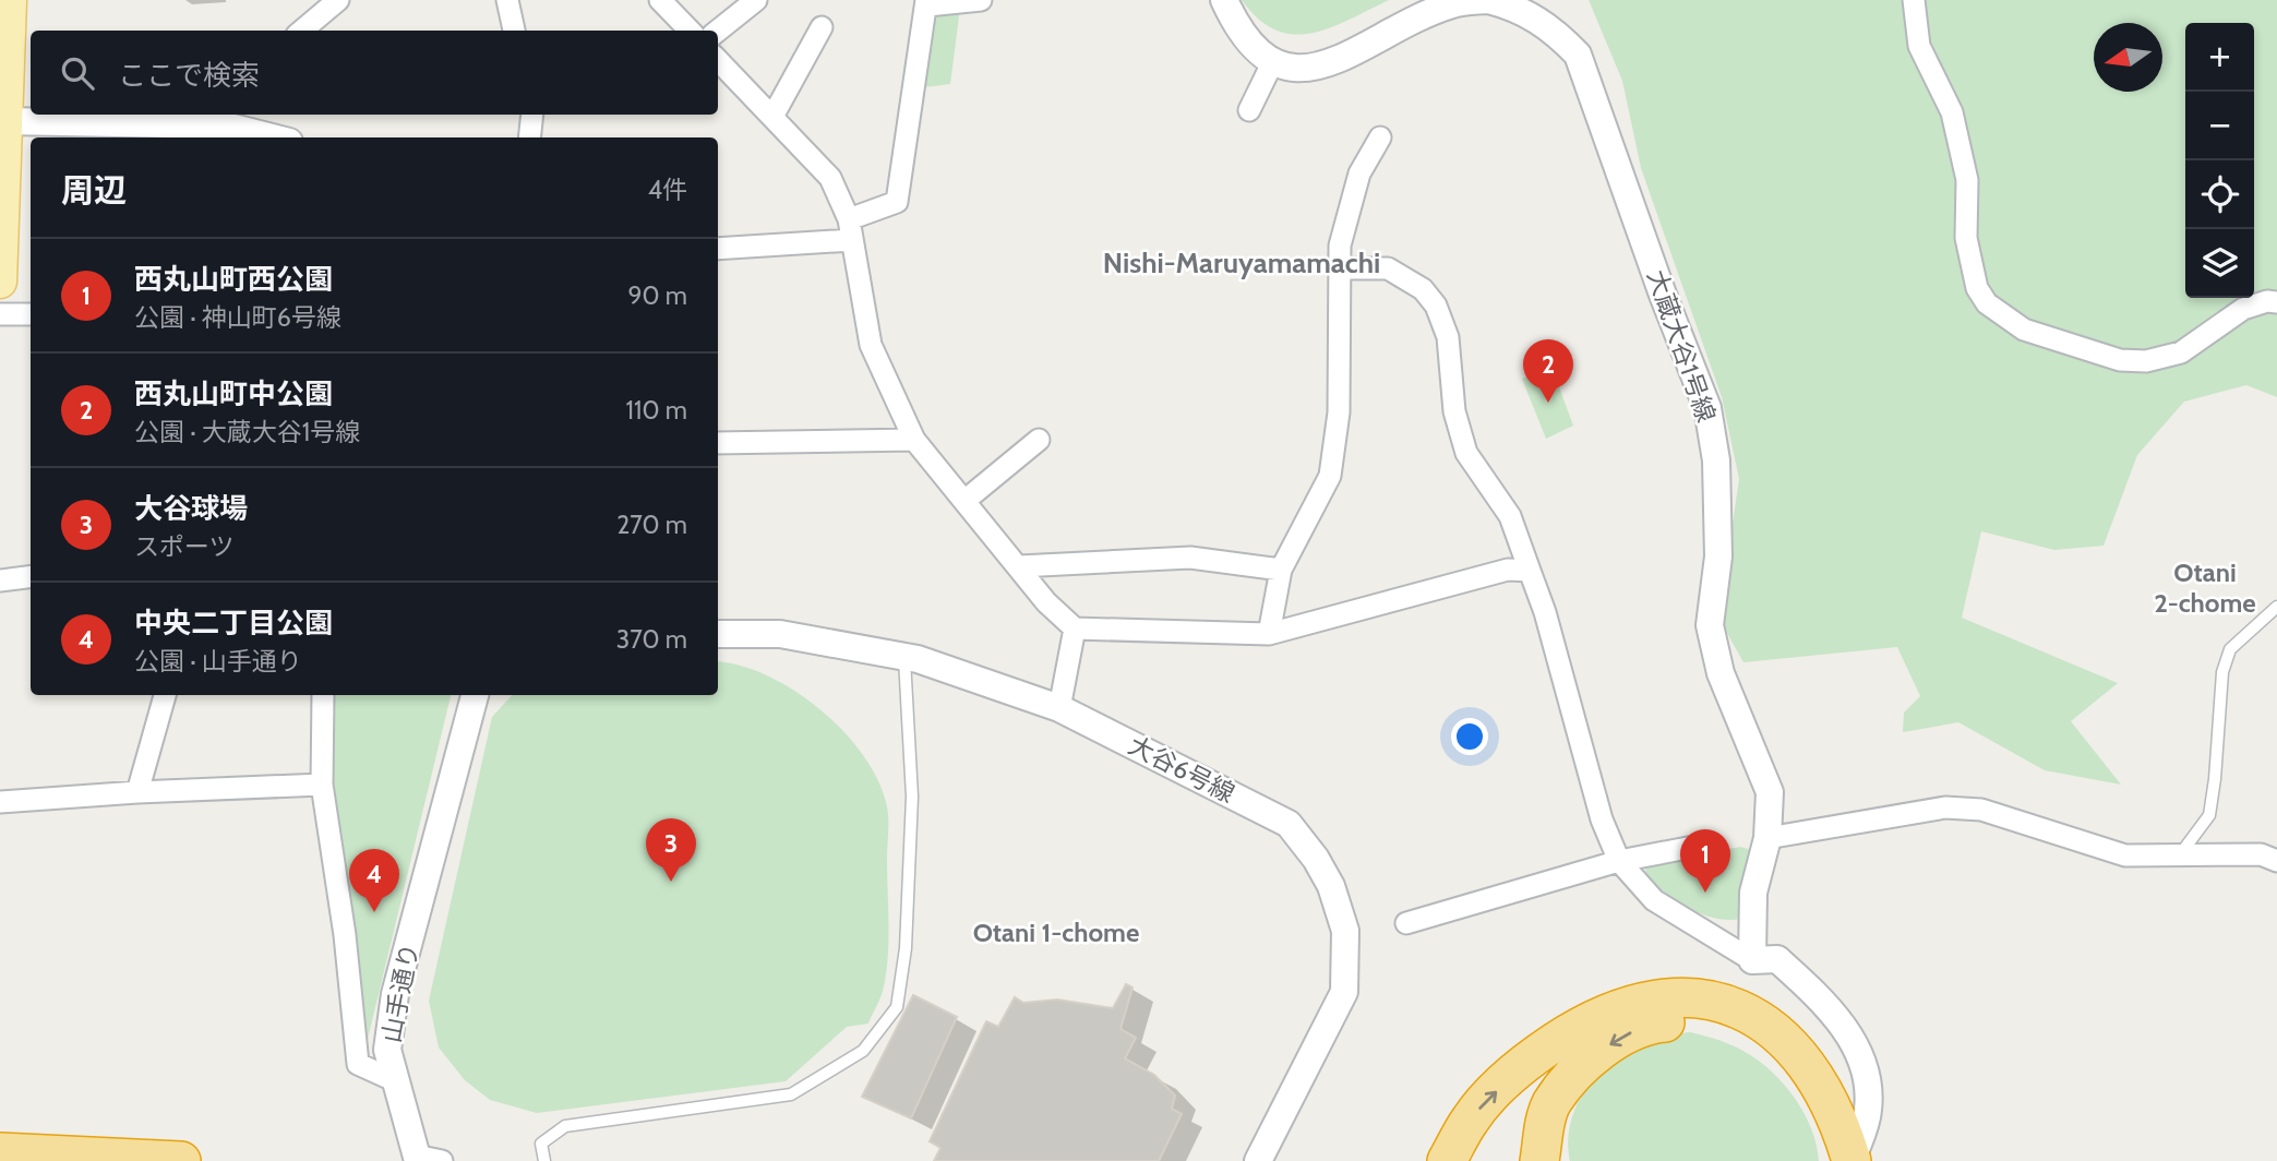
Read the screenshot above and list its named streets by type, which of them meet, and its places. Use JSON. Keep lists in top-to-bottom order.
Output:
{
  "streets": {
    "street": ["大蔵大谷1号線", "大谷6号線", "山手通り"]
  },
  "districts": ["Nishi-Maruyamamachi", "Otani 2-chome", "Otani 1-chome"],
  "north": "left",
  "page": {
    "map_buttons": ["+", "−"],
    "search": "ここで検索",
    "heading": ["周辺", "4件"],
    "list": [
      {
        "mark": "1",
        "name": "西丸山町西公園",
        "note": "公園 · 神山町6号線",
        "value": "90 m"
      },
      {
        "mark": "2",
        "name": "西丸山町中公園",
        "note": "公園 · 大蔵大谷1号線",
        "value": "110 m"
      },
      {
        "mark": "3",
        "name": "大谷球場",
        "note": "スポーツ",
        "value": "270 m"
      },
      {
        "mark": "4",
        "name": "中央二丁目公園",
        "note": "公園 · 山手通り",
        "value": "370 m"
      }
    ],
    "pins": [
      "2",
      "3",
      "1",
      "4"
    ]
  }
}
